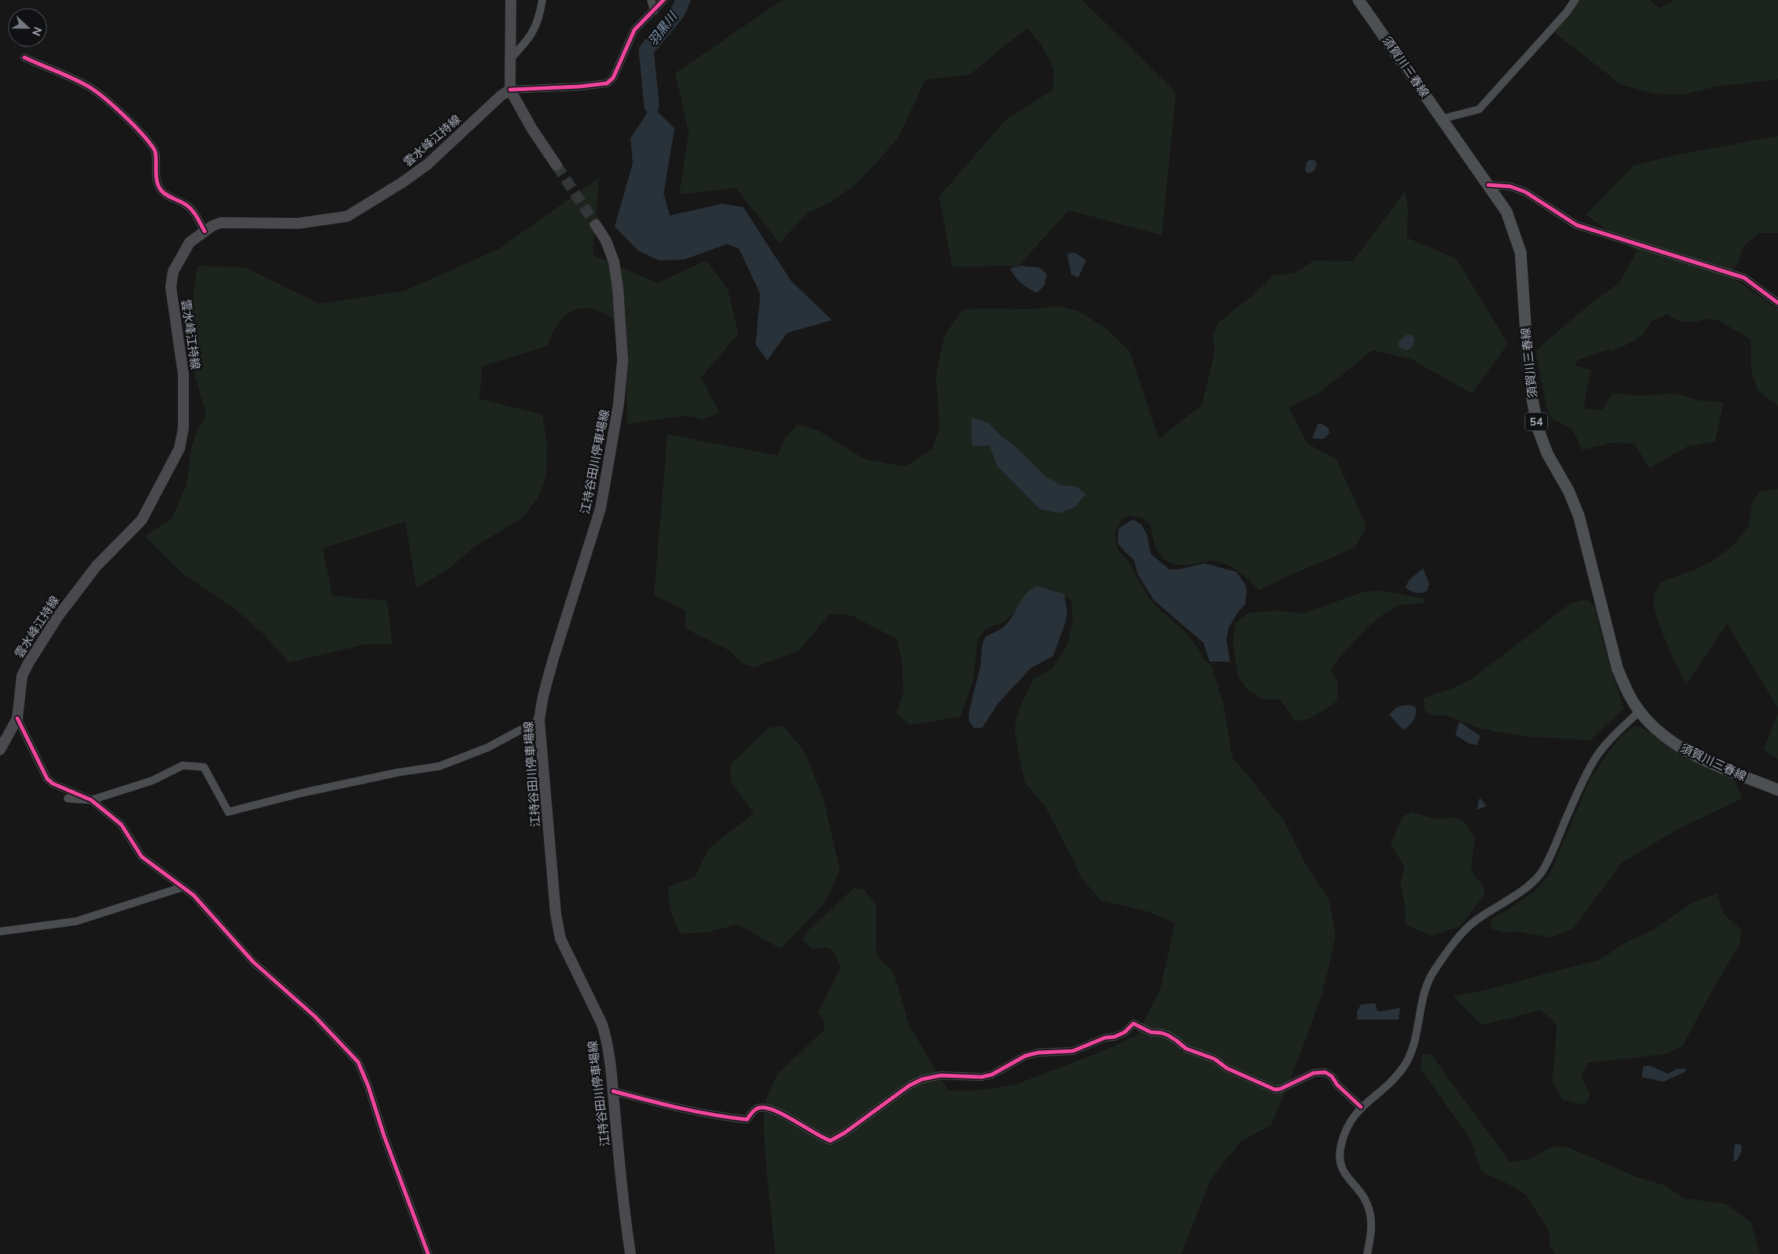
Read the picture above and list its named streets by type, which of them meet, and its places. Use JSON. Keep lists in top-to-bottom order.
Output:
{
  "streets": {
    "main road": [
      "須賀川三春線",
      "雲水峰江持線",
      "54",
      "江持谷田川停車場線"
    ]
  },
  "water": ["羽黒川"],
  "north": "right"
}
